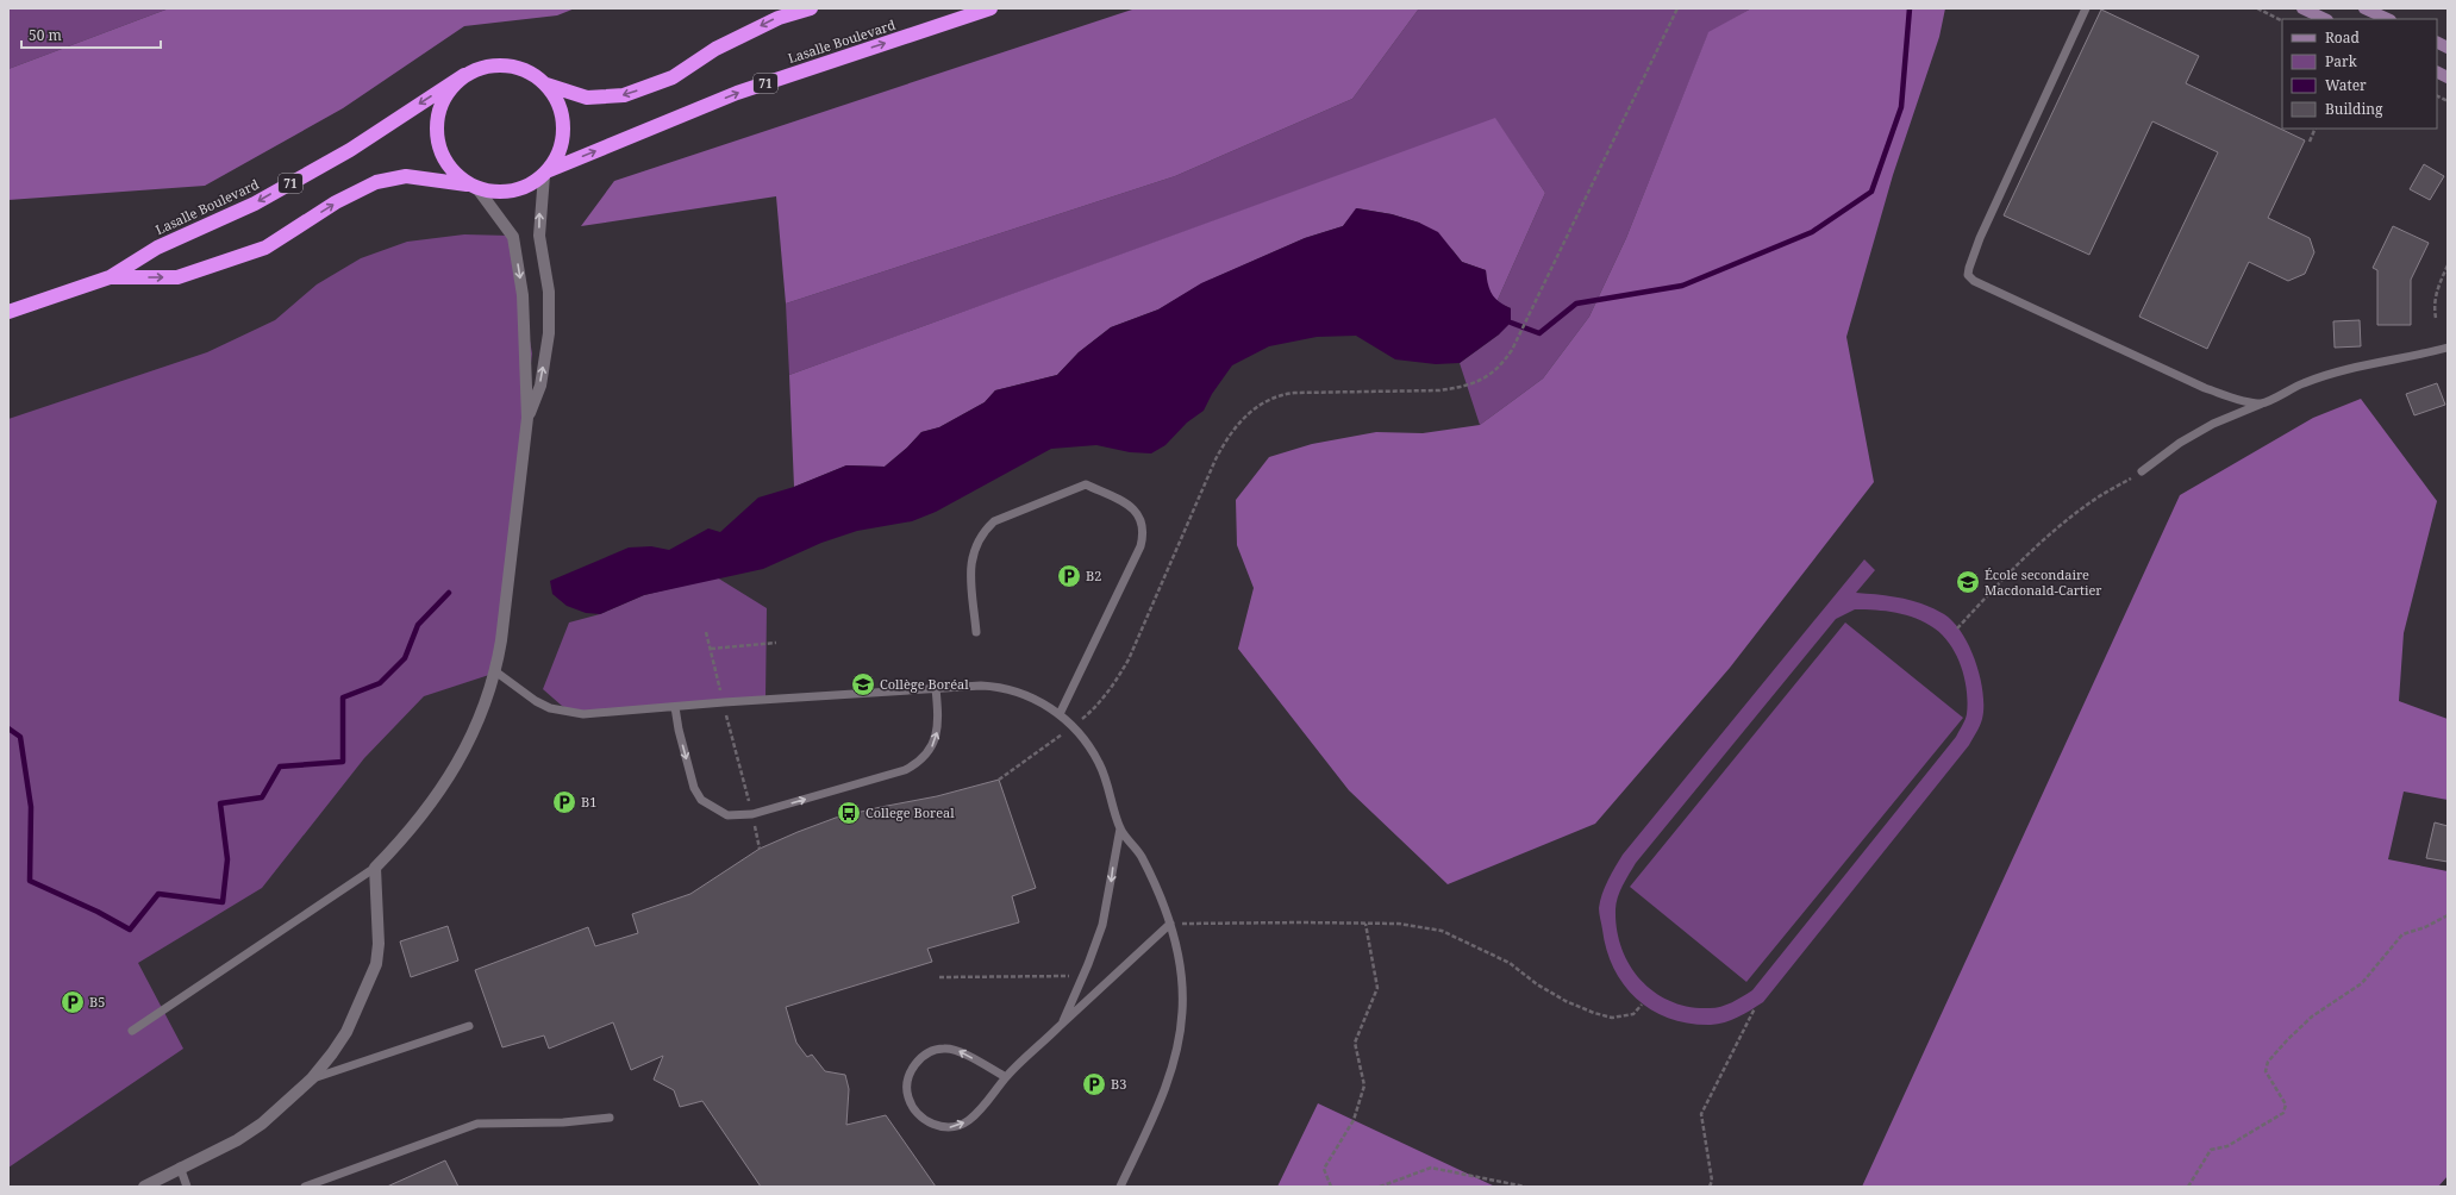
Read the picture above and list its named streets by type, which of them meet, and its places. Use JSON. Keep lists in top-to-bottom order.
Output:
{
  "streets": {
    "highway": ["Lasalle Boulevard", "71"]
  },
  "places": {
    "parking": [
      "B2",
      "B1",
      "B5",
      "B3"
    ],
    "school or university": ["École secondaire Macdonald-Cartier", "Collège Boréal"],
    "bus stop": ["College Boreal"]
  },
  "legend": [
    "Road",
    "Park",
    "Water",
    "Building"
  ],
  "scale_bar": "50 m"
}
